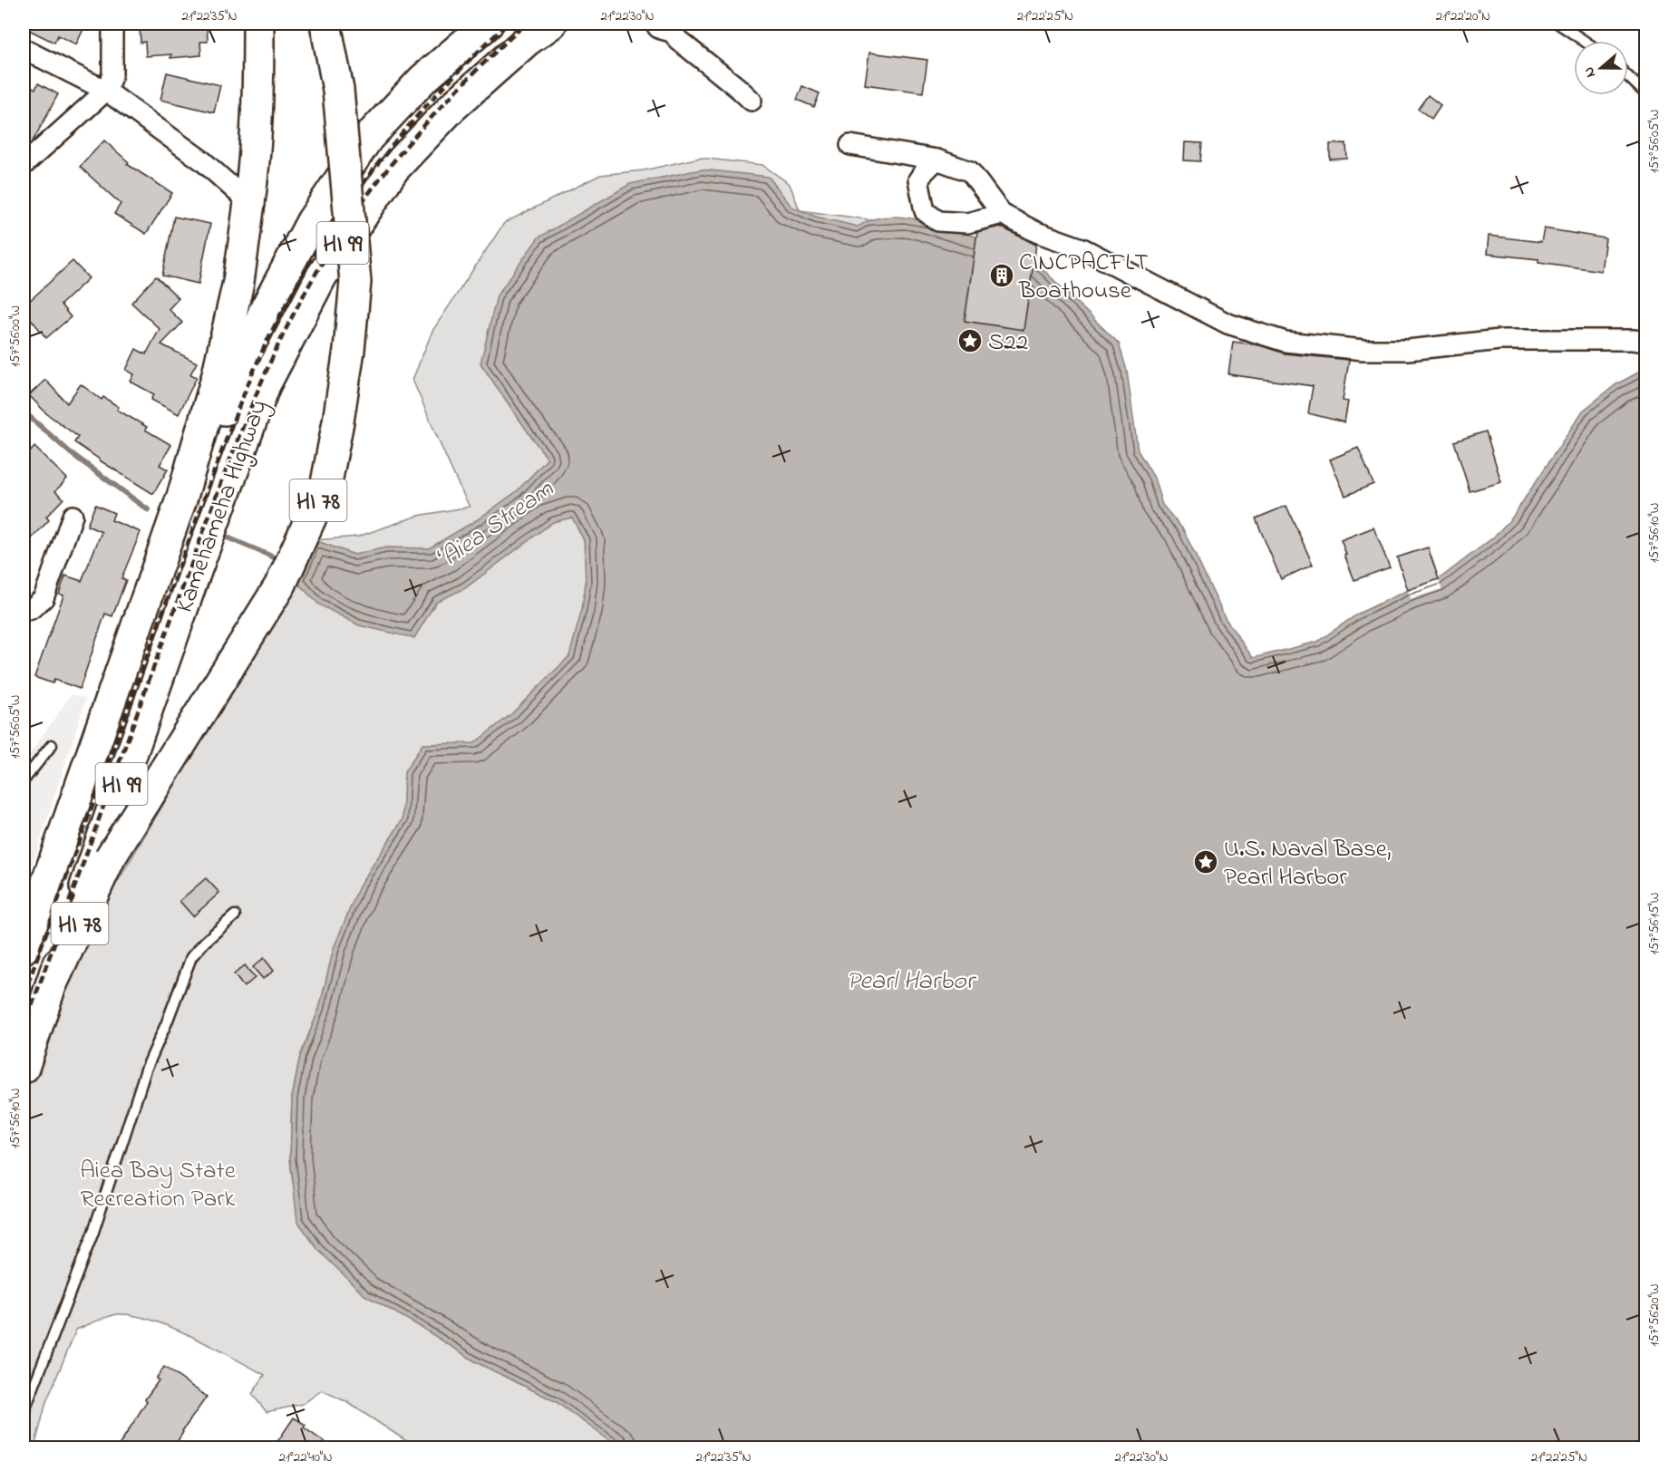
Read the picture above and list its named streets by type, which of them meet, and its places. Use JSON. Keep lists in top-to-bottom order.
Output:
{
  "streets": {
    "main road": ["HI 99", "HI 78", "Kamehameha Highway"]
  },
  "crossings": [
    ["HI 78", "Kamehameha Highway"]
  ],
  "water": ["ʻAiea Stream", "Pearl Harbor"],
  "parks": ["Aiea Bay State Recreation Park"],
  "places": {
    "building": ["CINCPACFLT Boathouse"],
    "place": ["S22", "U.S. Naval Base, Pearl Harbor"]
  },
  "north": "left",
  "coordinates": [
    "21°22'35\"N",
    "21°22'30\"N",
    "21°22'25\"N",
    "21°22'20\"N",
    "157°56'05\"W",
    "157°56'00\"W",
    "157°56'10\"W",
    "157°56'15\"W",
    "157°56'20\"W",
    "21°22'40\"N"
  ]
}
